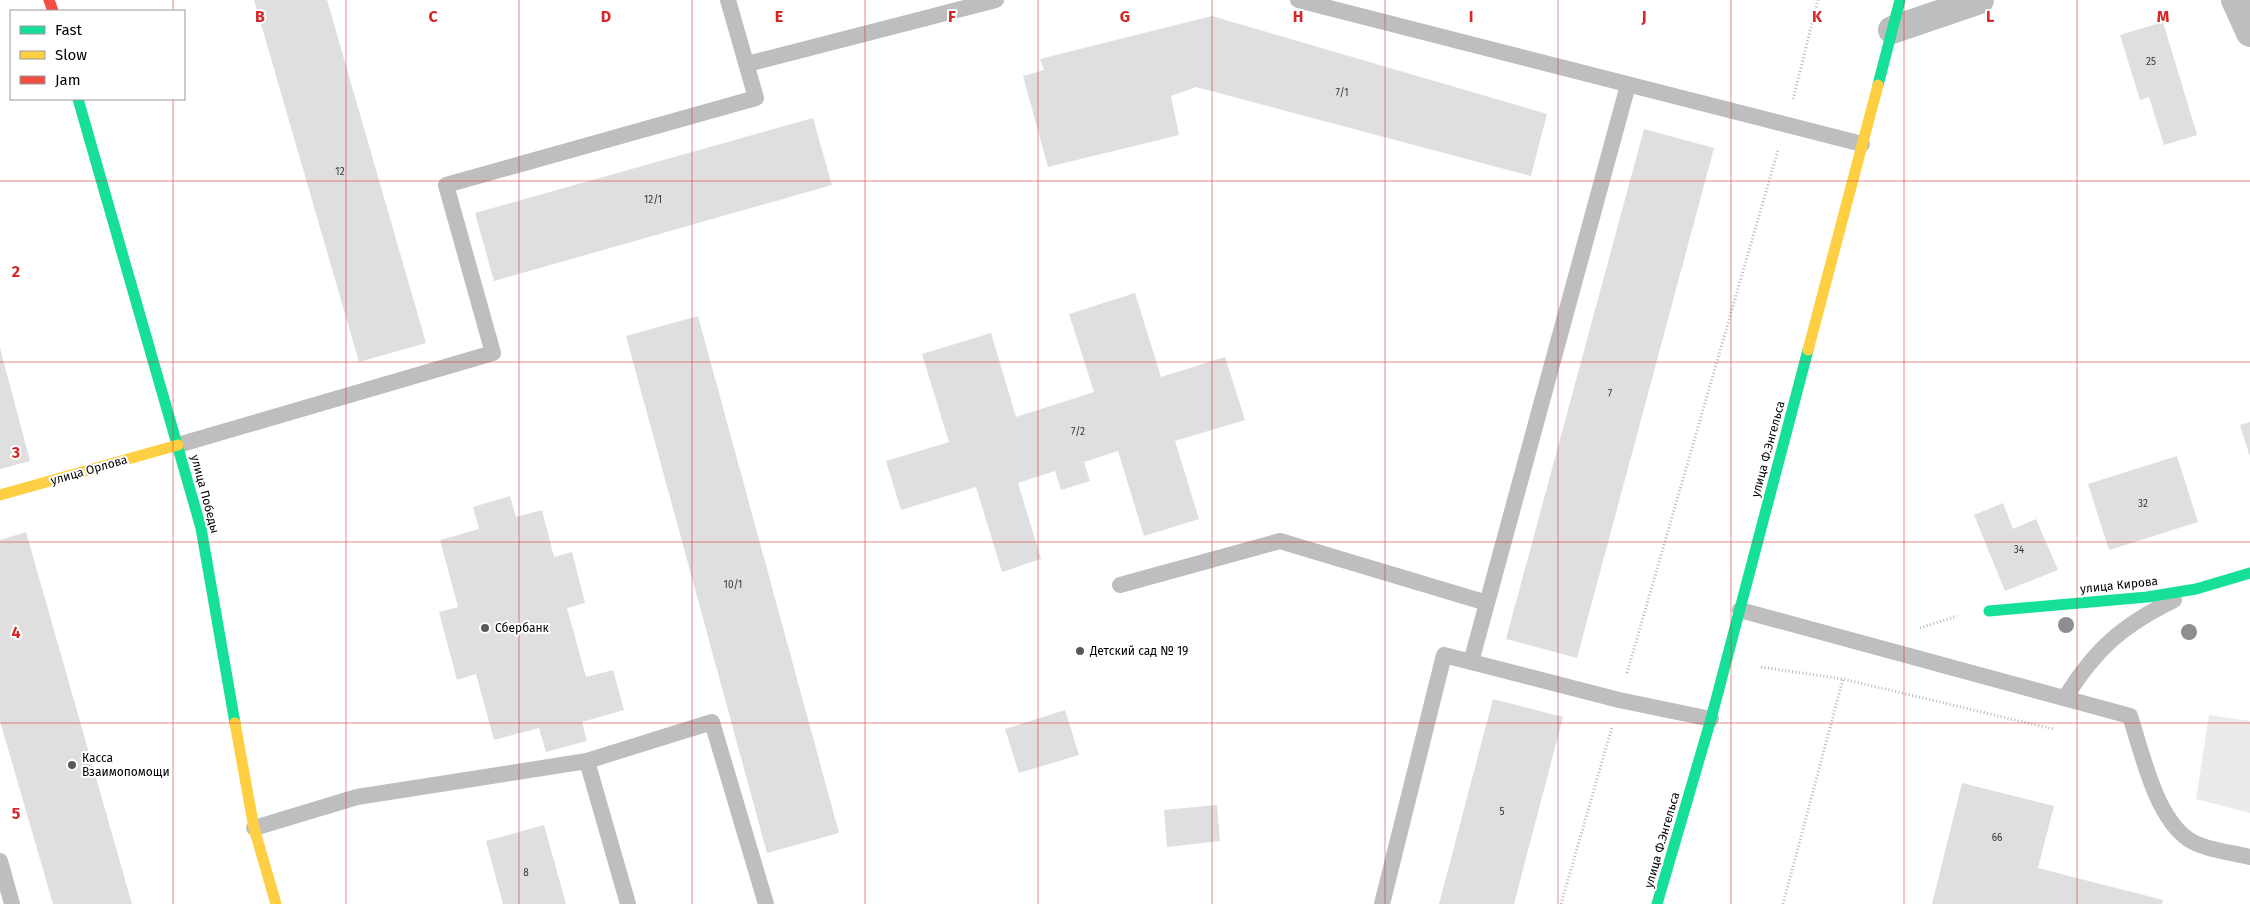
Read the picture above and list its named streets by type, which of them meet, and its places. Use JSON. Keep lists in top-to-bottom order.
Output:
{
  "streets": {
    "street": [
      "улица Ф.Энгельса",
      "улица Орлова",
      "улица Победы",
      "улица Кирова"
    ]
  },
  "crossings": [
    ["улица Орлова", "улица Победы"]
  ],
  "places": ["Сбербанк", "Детский сад № 19", "Касса Взаимопомощи"],
  "house_numbers": [
    "25",
    "7/1",
    "12",
    "12/1",
    "7",
    "7/2",
    "32",
    "34",
    "10/1",
    "5",
    "66",
    "8"
  ],
  "legend": ["Fast", "Slow", "Jam"],
  "grid": {
    "columns": [
      "B",
      "C",
      "D",
      "E",
      "F",
      "G",
      "H",
      "I",
      "J",
      "K",
      "L",
      "M"
    ],
    "rows": [
      "2",
      "3",
      "4",
      "5"
    ]
  }
}
